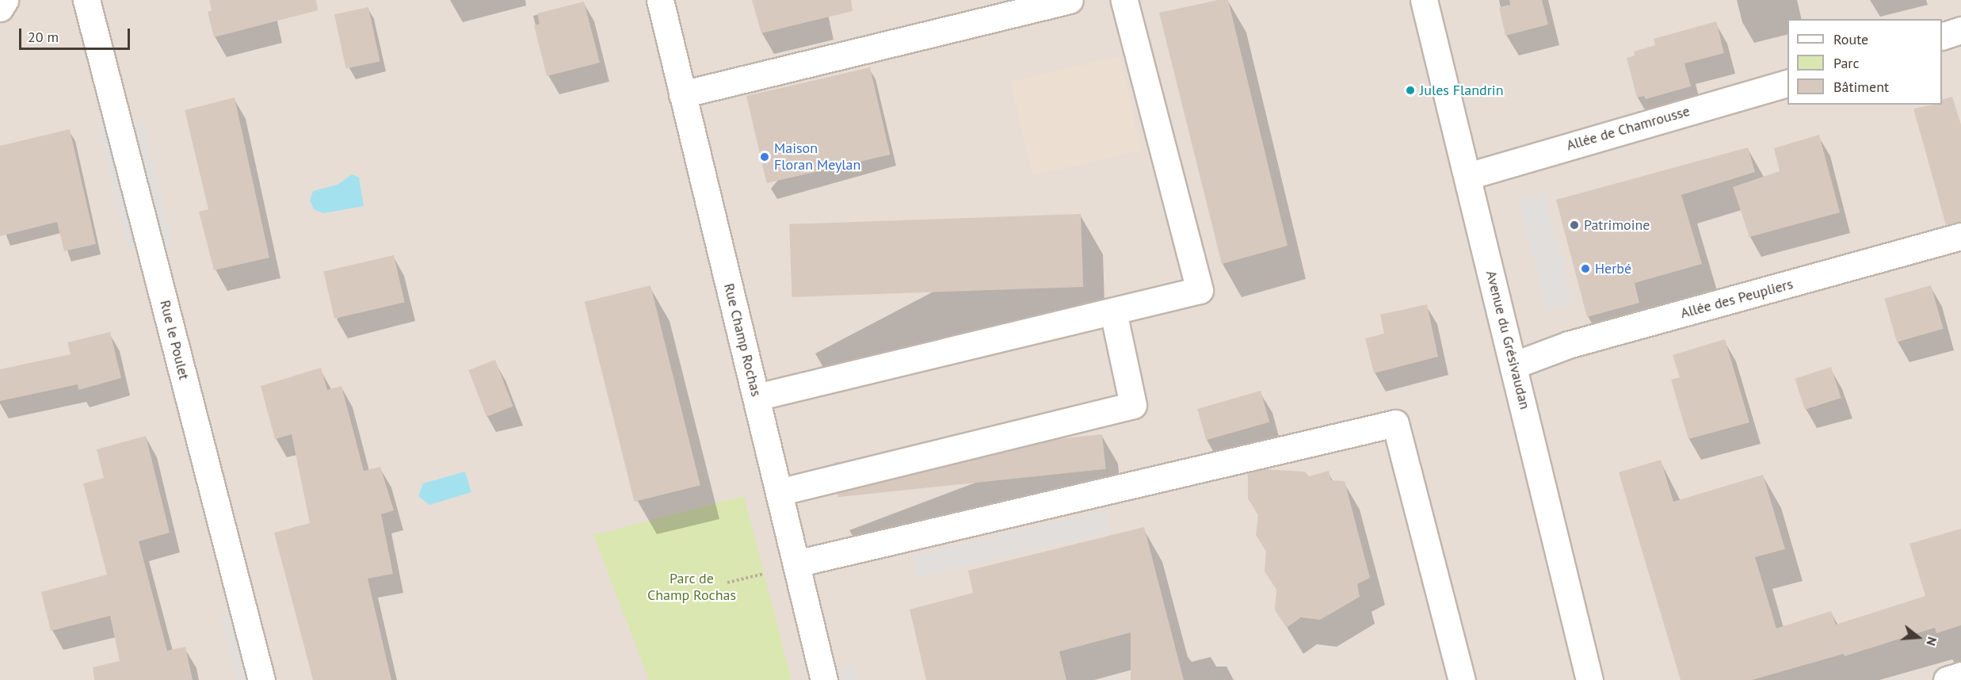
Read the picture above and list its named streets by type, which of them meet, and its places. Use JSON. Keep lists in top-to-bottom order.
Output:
{
  "streets": {
    "street": [
      "Allée de Chamrousse",
      "Allée des Peupliers",
      "Rue le Poulet",
      "Rue Champ Rochas",
      "Avenue du Grésivaudan"
    ]
  },
  "crossings": [
    ["Allée de Chamrousse", "Avenue du Grésivaudan"],
    ["Allée des Peupliers", "Avenue du Grésivaudan"]
  ],
  "parks": ["Parc de Champ Rochas"],
  "places": [
    "Jules Flandrin",
    "Maison Floran Meylan",
    "Patrimoine",
    "Herbé"
  ],
  "legend": ["Route", "Parc", "Bâtiment"],
  "scale_bar": "20 m",
  "north": "right"
}
